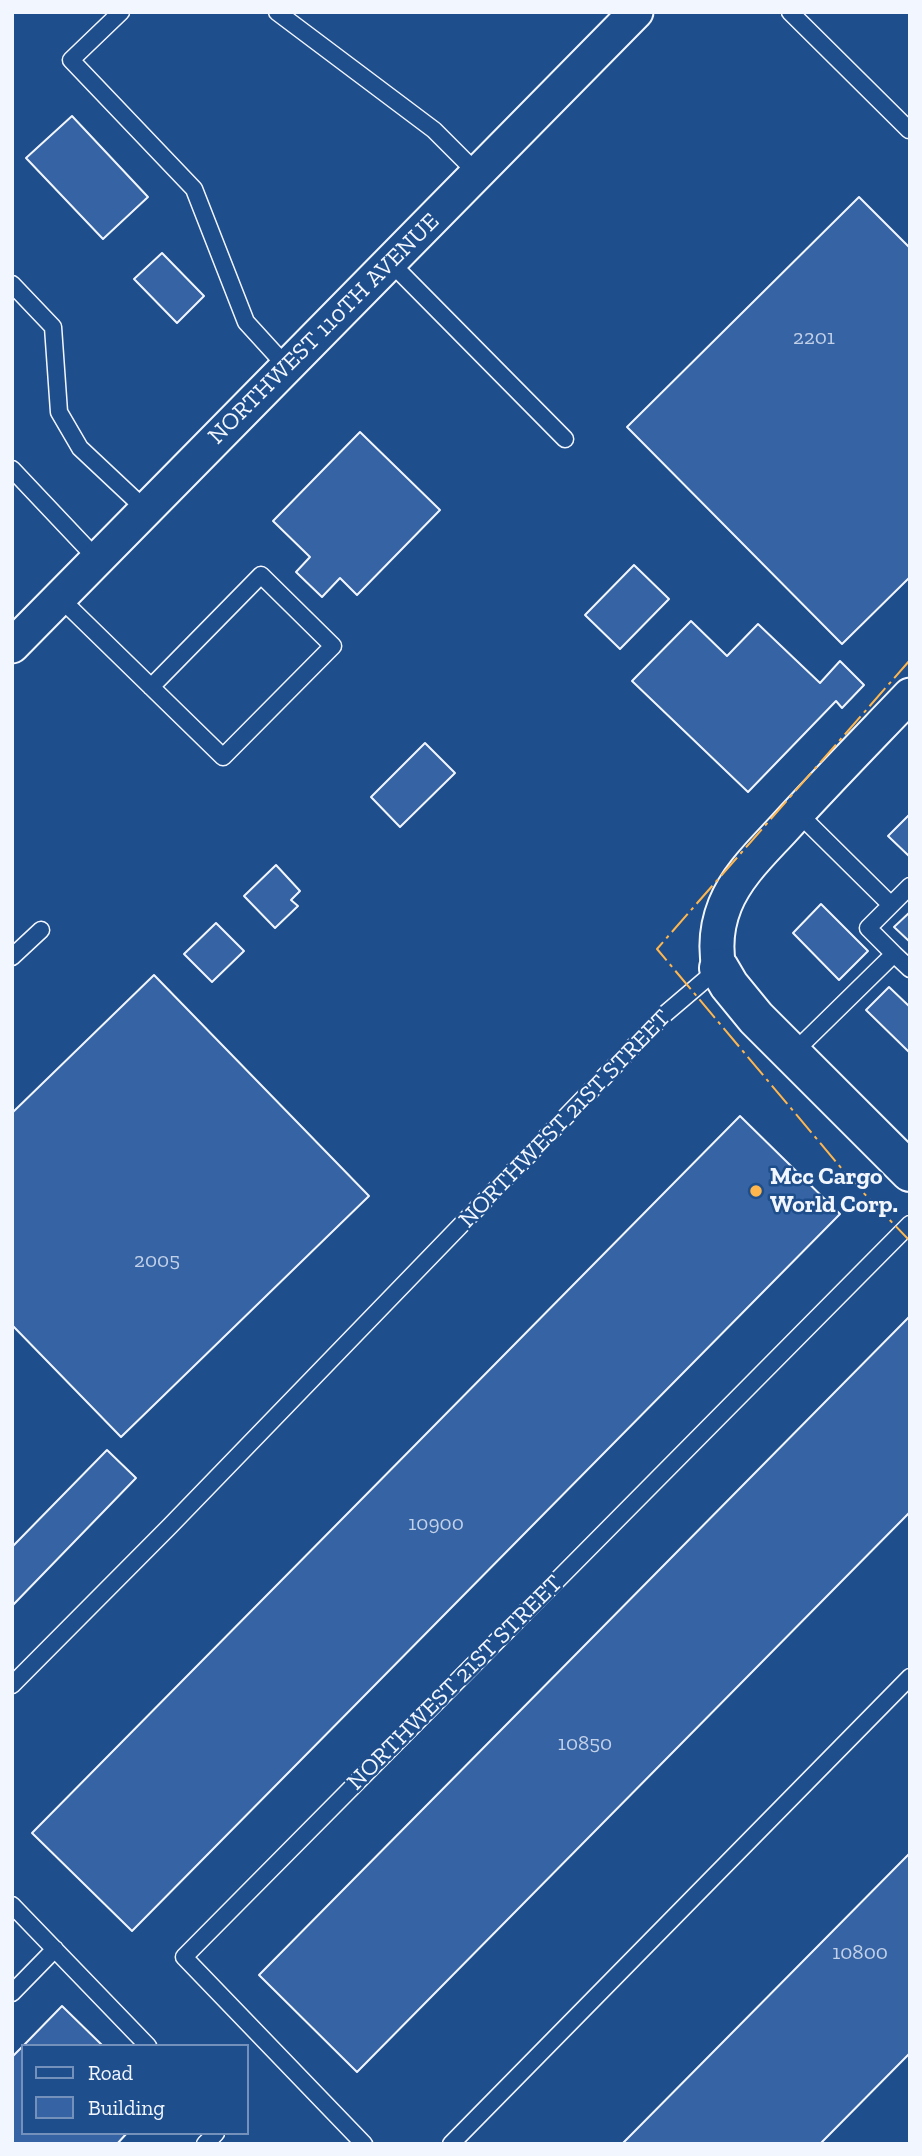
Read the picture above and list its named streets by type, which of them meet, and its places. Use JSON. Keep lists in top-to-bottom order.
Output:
{
  "streets": {
    "street": ["NORTHWEST 110TH AVENUE"],
    "lane": ["NORTHWEST 21ST STREET"]
  },
  "places": ["Mcc Cargo World Corp."],
  "house_numbers": [
    "2201",
    "2005",
    "10900",
    "10850",
    "10800"
  ],
  "legend": ["Road", "Building"]
}
